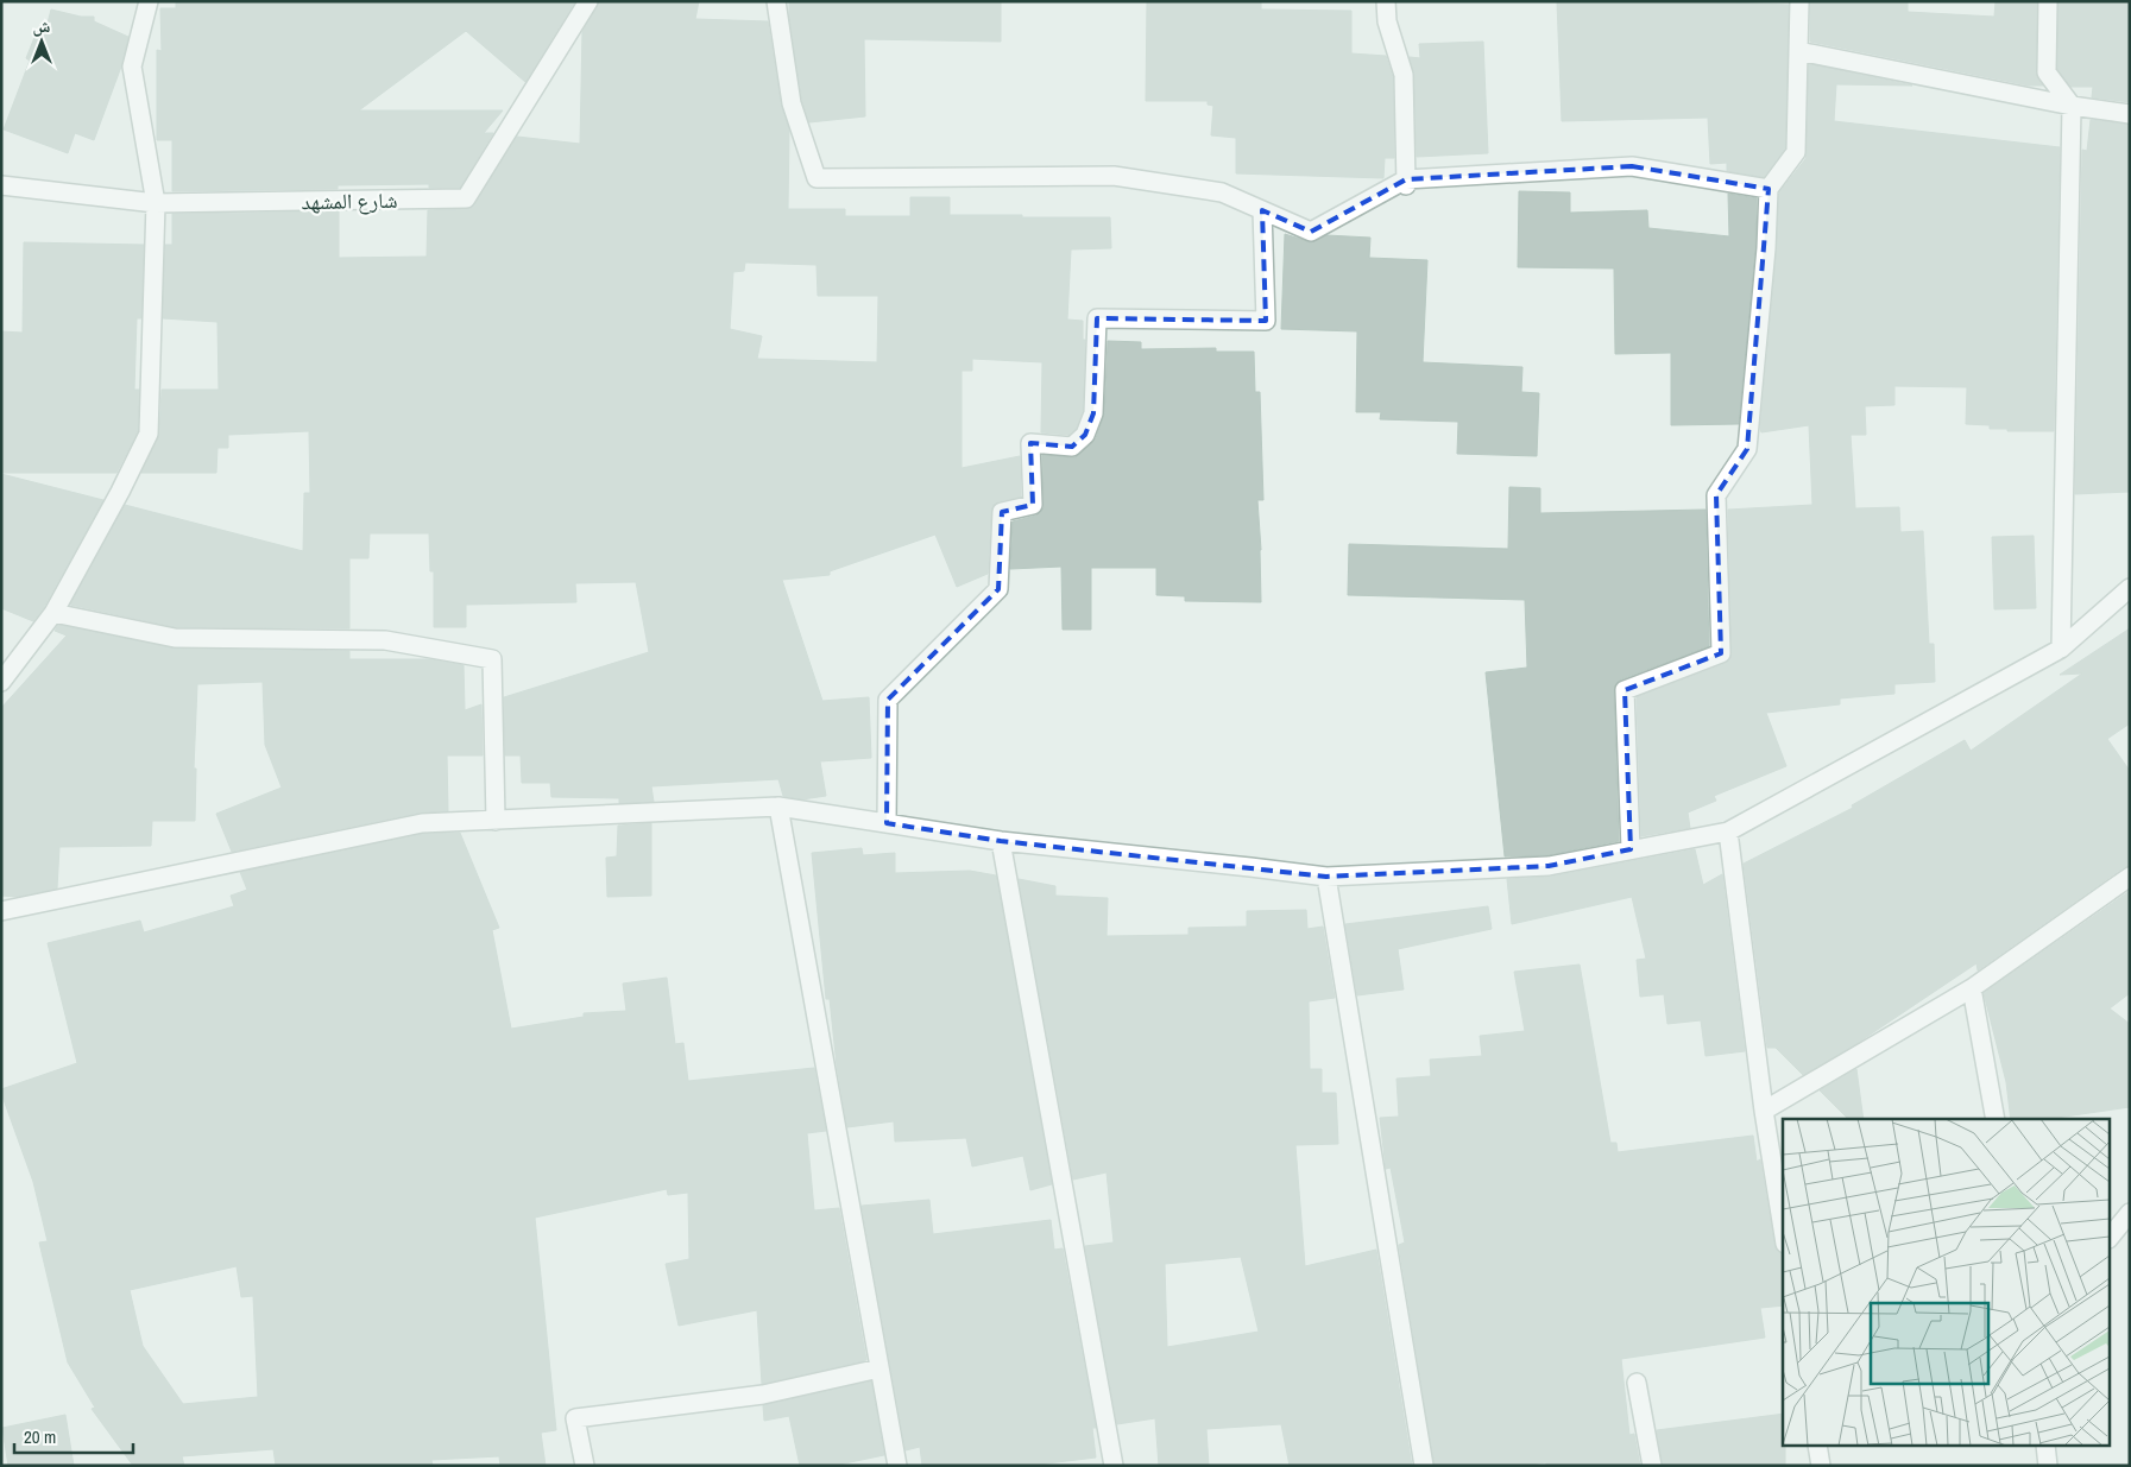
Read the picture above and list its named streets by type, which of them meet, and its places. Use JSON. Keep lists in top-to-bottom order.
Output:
{
  "streets": {
    "street": ["شارع المشهد"]
  },
  "scale_bar": "20 m",
  "north": "top"
}
